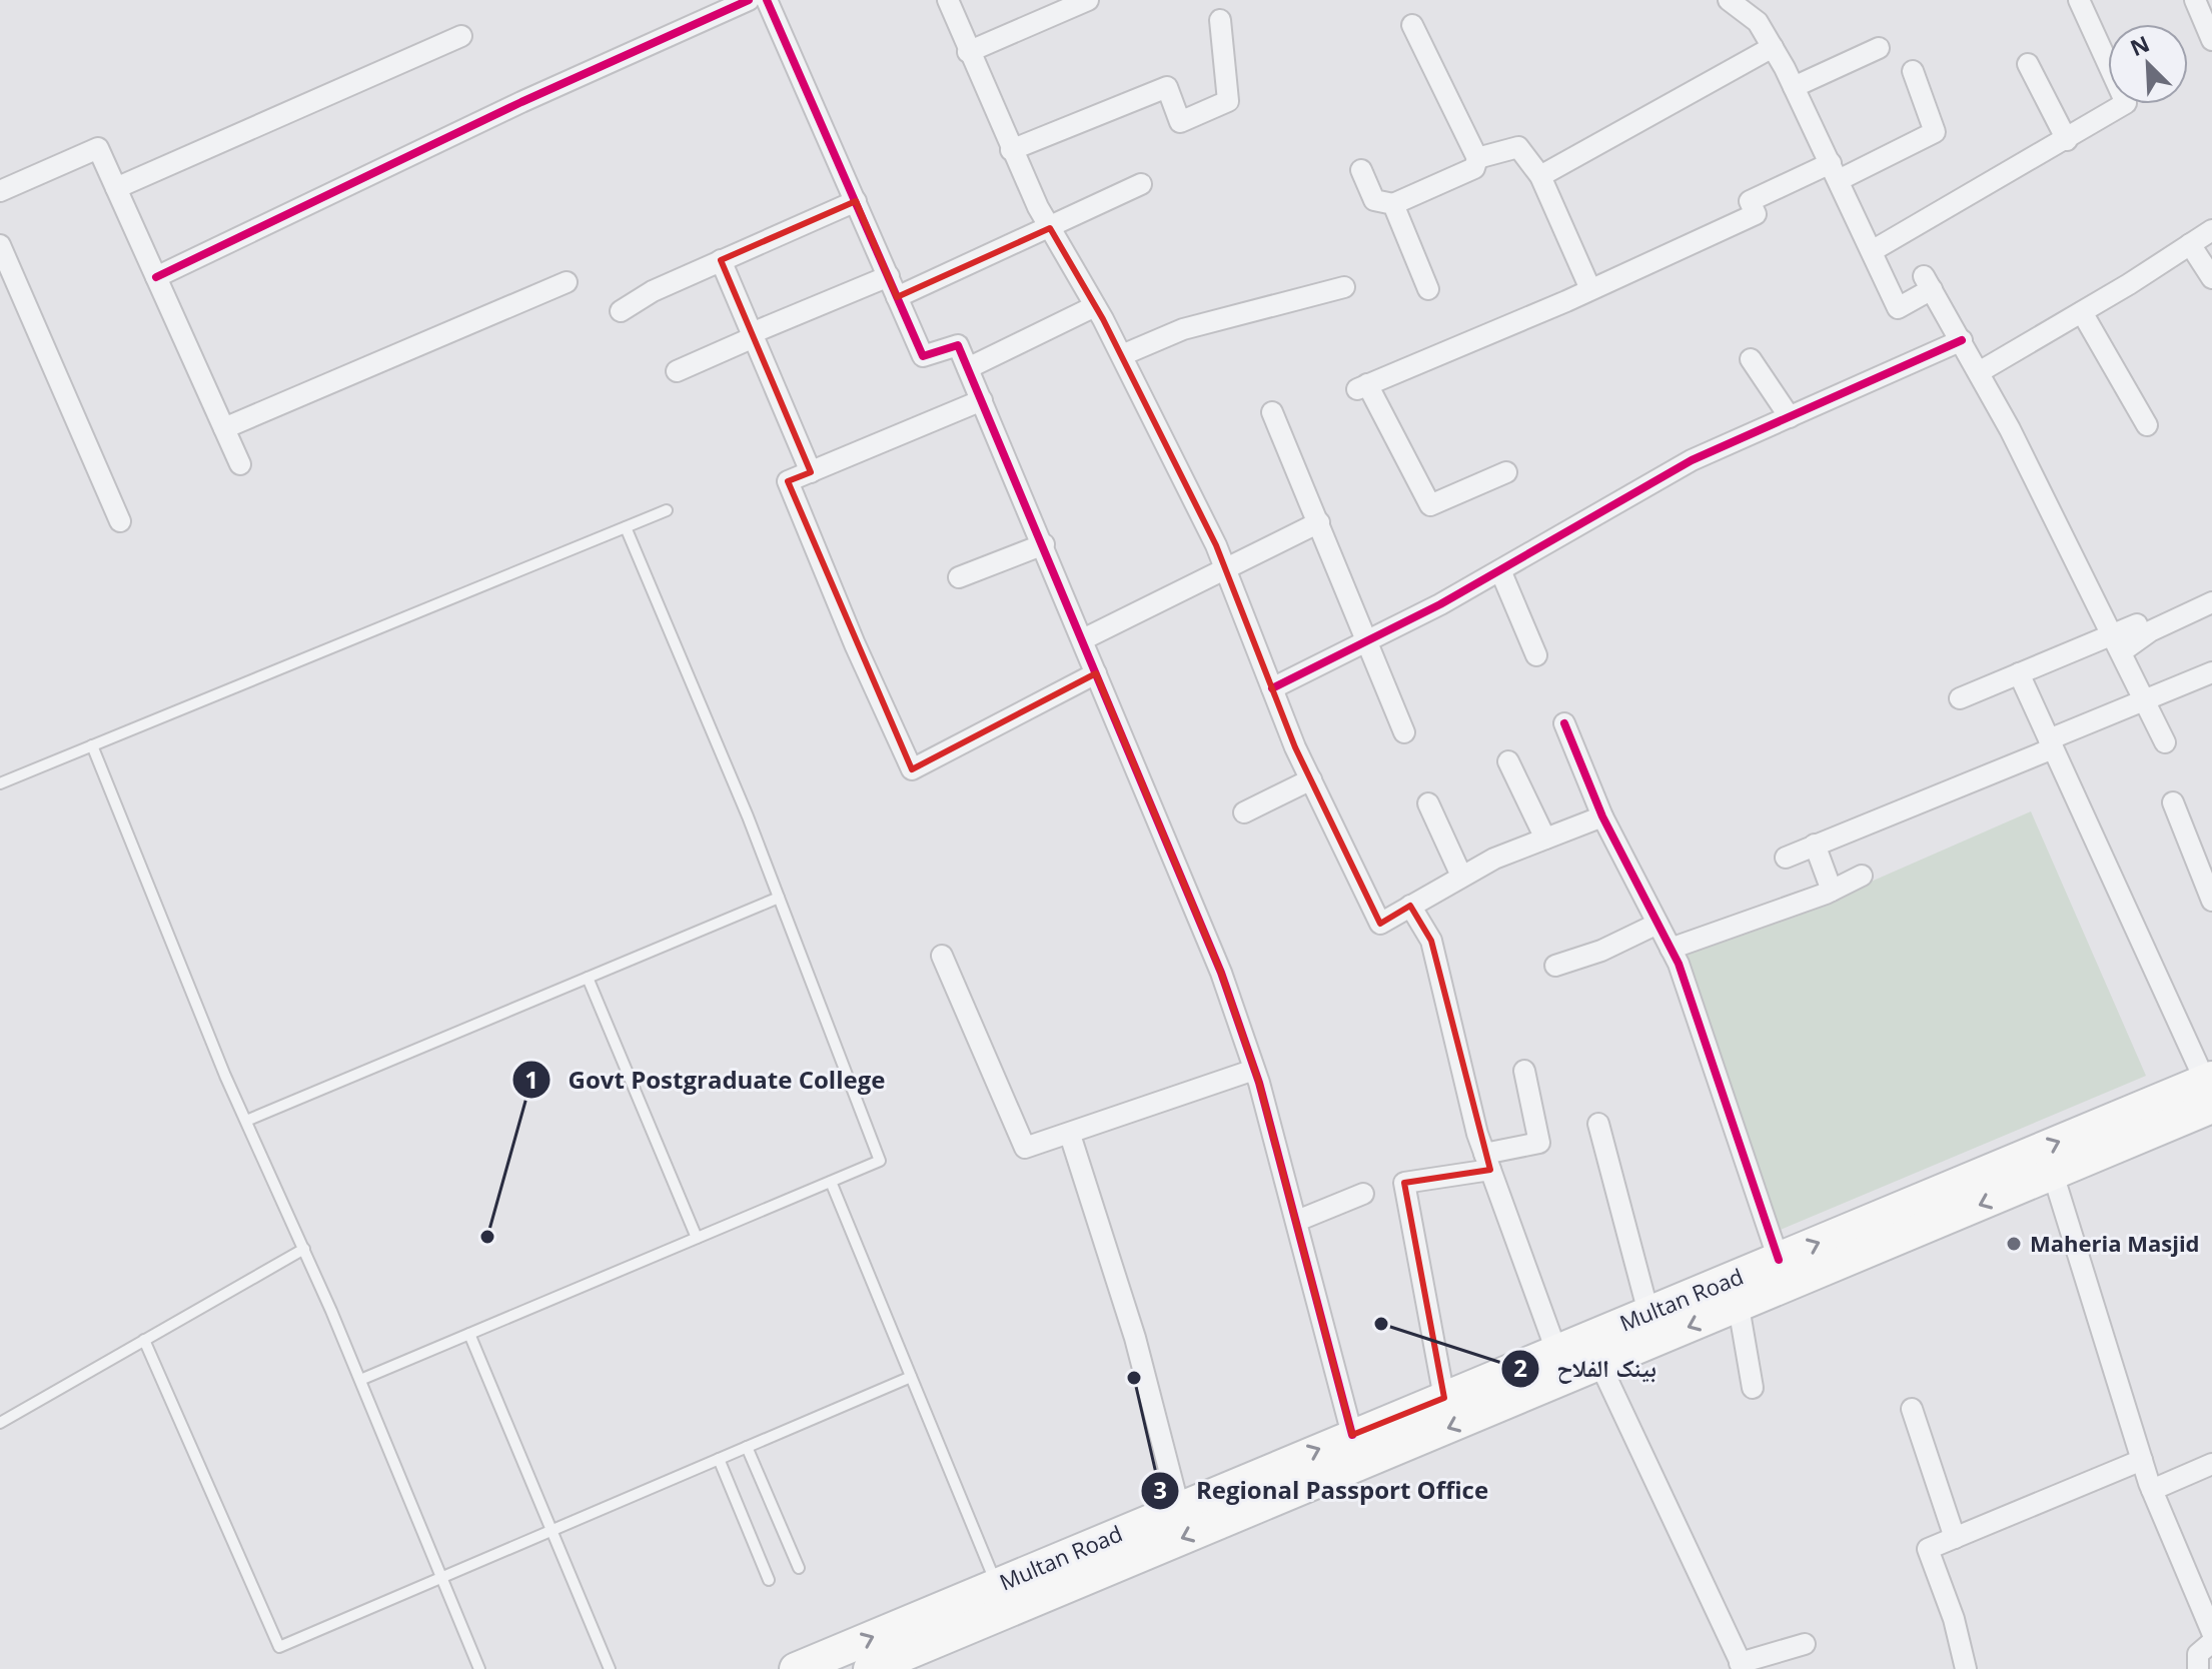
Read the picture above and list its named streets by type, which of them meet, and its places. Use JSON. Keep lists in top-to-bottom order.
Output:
{
  "streets": {
    "main road": ["Multan Road"]
  },
  "places": [
    "Govt Postgraduate College",
    "Maheria Masjid",
    "بینک الفلاح",
    "Regional Passport Office"
  ],
  "north": "top left"
}
